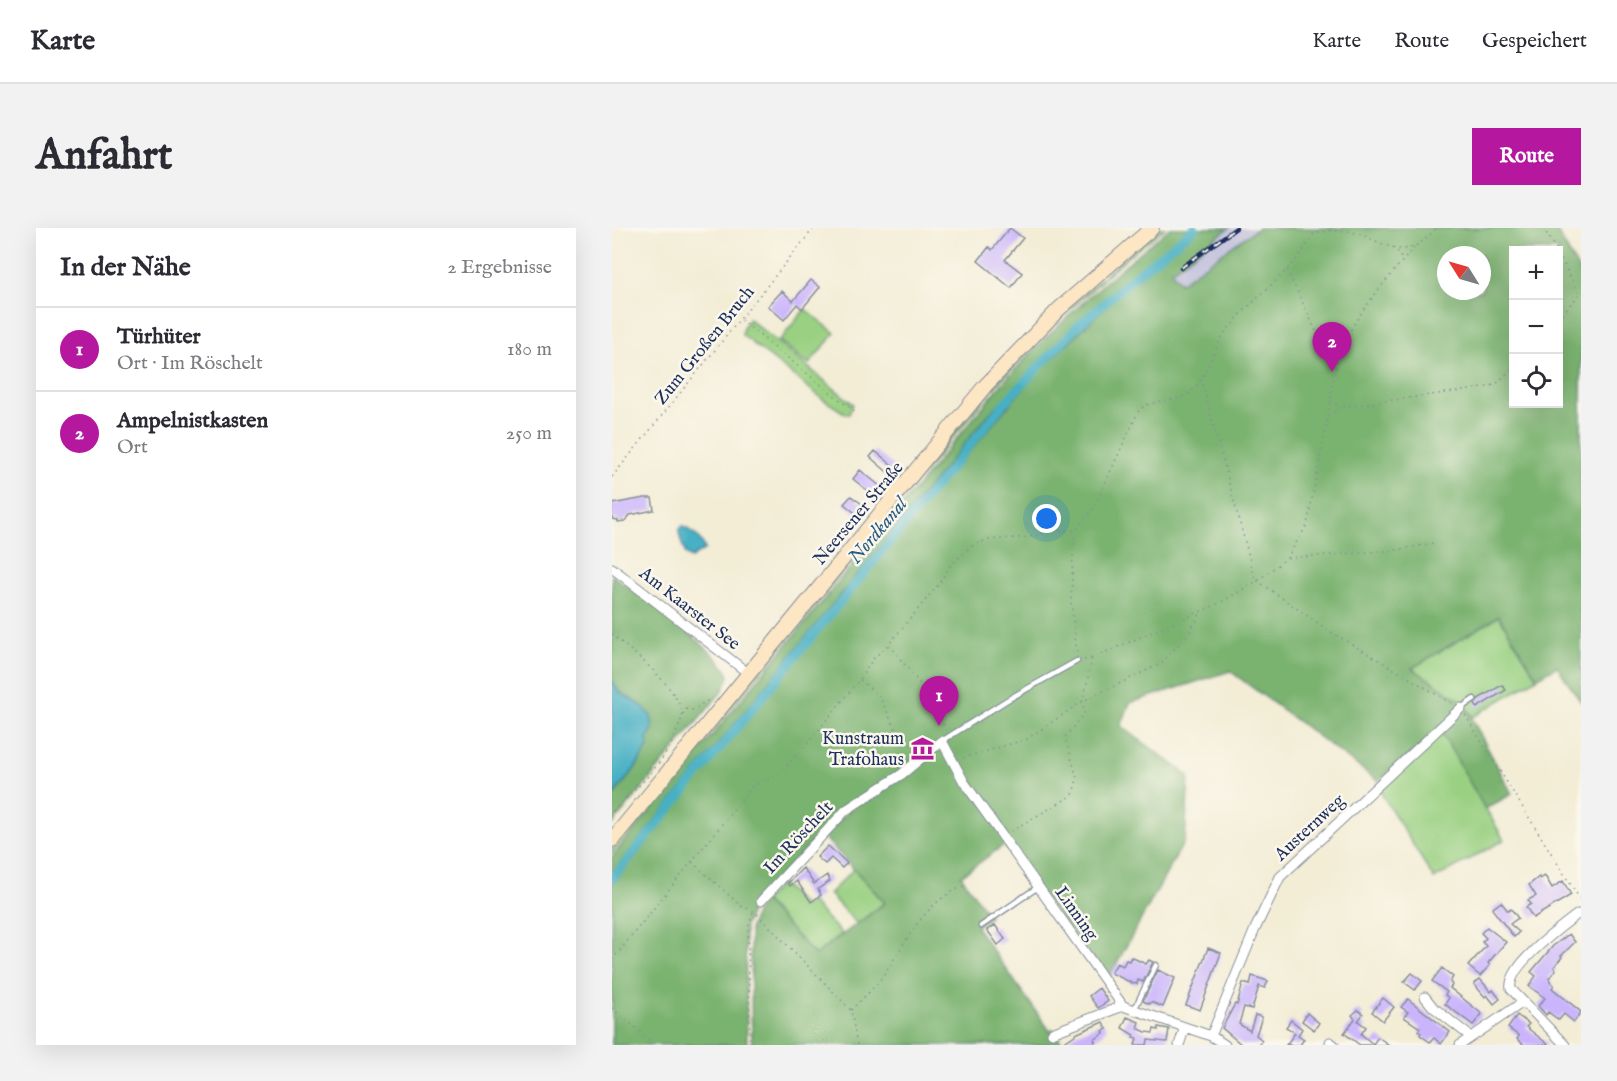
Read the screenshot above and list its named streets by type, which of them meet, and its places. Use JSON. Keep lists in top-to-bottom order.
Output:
{
  "streets": {
    "main road": ["Neersener Straße"],
    "street": [
      "Am Kaarster See",
      "Austernweg",
      "Im Röschelt",
      "Linning"
    ],
    "path": ["Zum Großen Bruch"]
  },
  "crossings": [
    ["Neersener Straße", "Am Kaarster See"]
  ],
  "water": ["Nordkanal"],
  "places": {
    "museum": ["Kunstraum Trafohaus"]
  },
  "north": "top left",
  "page": {
    "header": "Karte",
    "nav": ["Karte", "Route", "Gespeichert"],
    "buttons": "Route",
    "title": "Anfahrt",
    "heading": ["In der Nähe", "2 Ergebnisse"],
    "map_buttons": ["+", "−"],
    "list": [
      {
        "mark": "1",
        "name": "Türhüter",
        "note": "Ort · Im Röschelt",
        "value": "180 m"
      },
      {
        "mark": "2",
        "name": "Ampelnistkasten",
        "note": "Ort",
        "value": "250 m"
      }
    ],
    "pins": ["2", "1"]
  }
}
